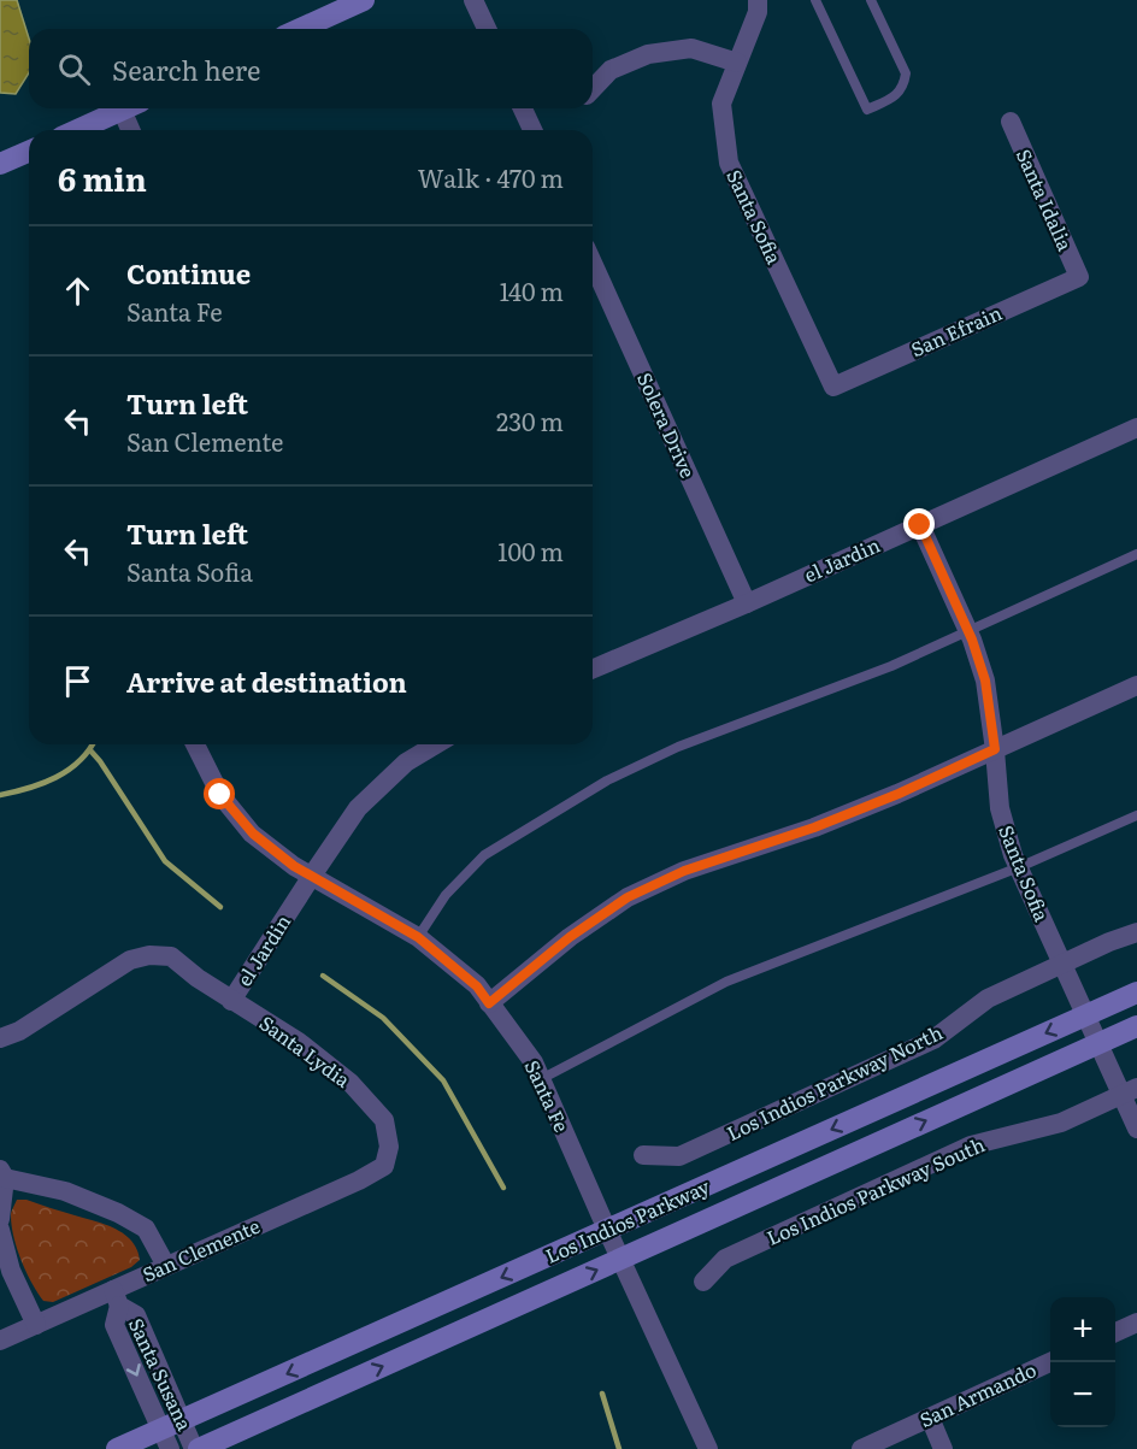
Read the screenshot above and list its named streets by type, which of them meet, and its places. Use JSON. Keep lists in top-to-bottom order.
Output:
{
  "streets": {
    "street": [
      "Santa Idalia",
      "Santa Sofia",
      "San Efrain",
      "Solera Drive",
      "el Jardin",
      "Santa Lydia",
      "Los Indios Parkway North",
      "Santa Fe",
      "Los Indios Parkway South",
      "Los Indios Parkway",
      "San Clemente",
      "Santa Susana",
      "San Armando"
    ]
  },
  "crossings": [
    ["Santa Idalia", "San Efrain"],
    ["Santa Sofia", "San Efrain"],
    ["Santa Sofia", "el Jardin"],
    ["Santa Sofia", "Los Indios Parkway North"],
    ["Santa Sofia", "Los Indios Parkway South"],
    ["Santa Sofia", "Los Indios Parkway"],
    ["Solera Drive", "el Jardin"],
    ["el Jardin", "Santa Lydia"],
    ["el Jardin", "Santa Fe"],
    ["Santa Lydia", "San Clemente"],
    ["Santa Fe", "Los Indios Parkway"],
    ["Los Indios Parkway", "Santa Susana"],
    ["San Clemente", "Santa Susana"]
  ],
  "page": {
    "search": "Search here",
    "heading": ["6 min", "Walk · 470 m"],
    "list": [
      ["Continue", "Santa Fe", "140 m"],
      ["Turn left", "San Clemente", "230 m"],
      ["Turn left", "Santa Sofia", "100 m"],
      "Arrive at destination"
    ],
    "map_buttons": ["+", "−"]
  }
}
